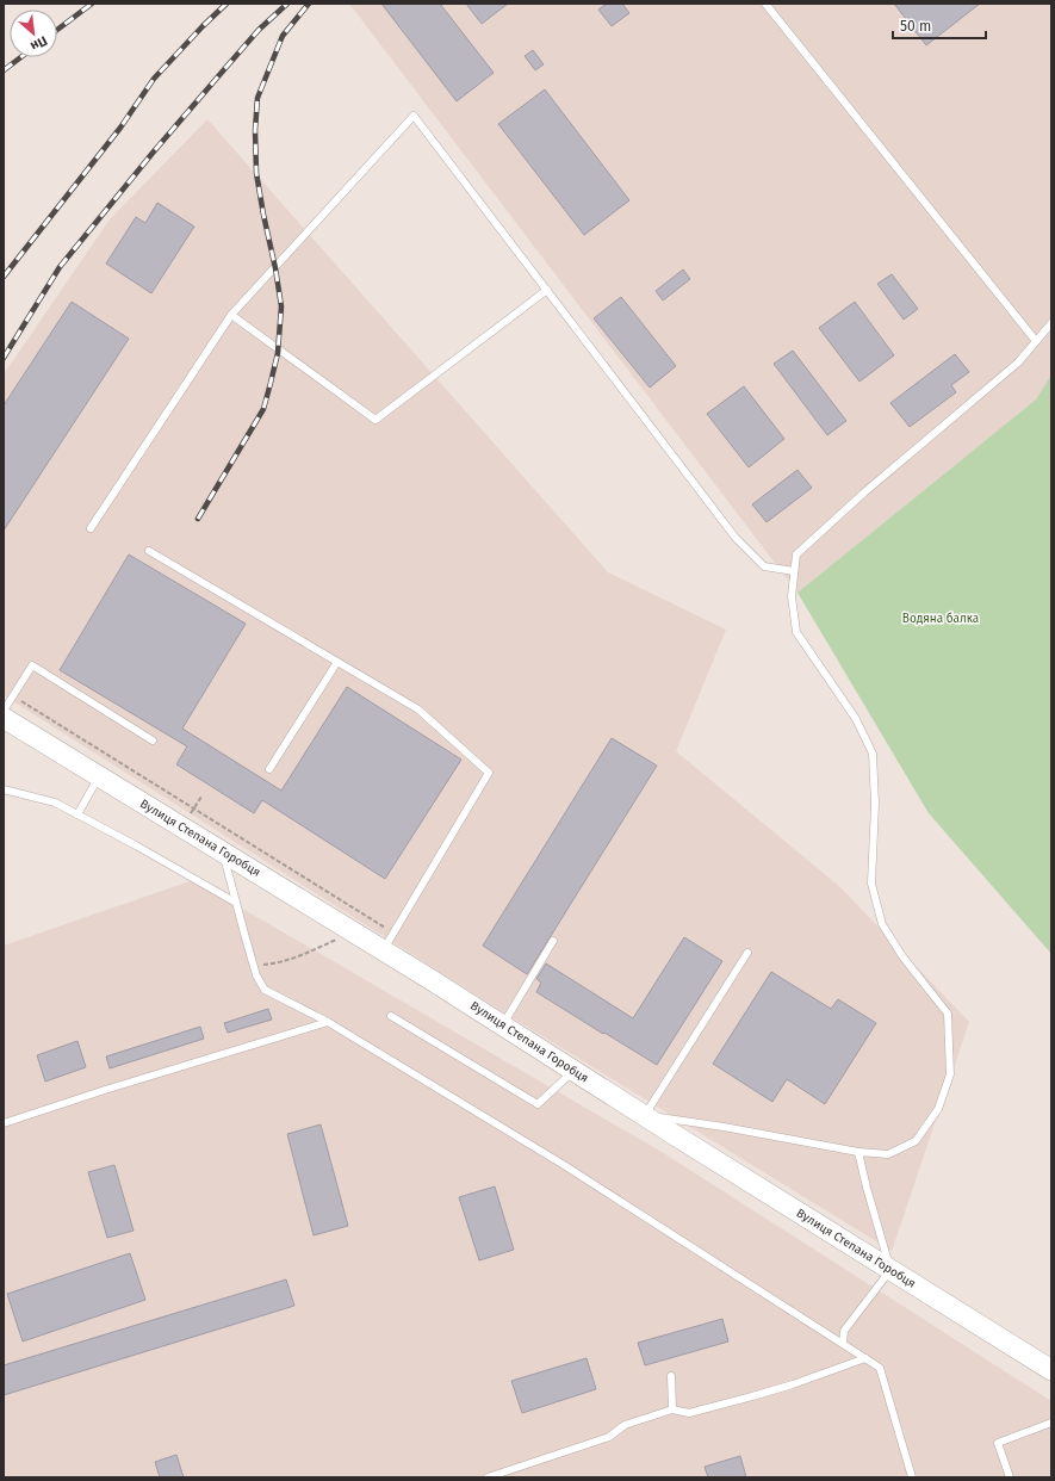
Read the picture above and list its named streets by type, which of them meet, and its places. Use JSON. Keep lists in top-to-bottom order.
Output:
{
  "streets": {
    "main road": ["Вулиця Степана Горобця"]
  },
  "parks": ["Водяна балка"],
  "scale_bar": "50 m",
  "north": "bottom right"
}
